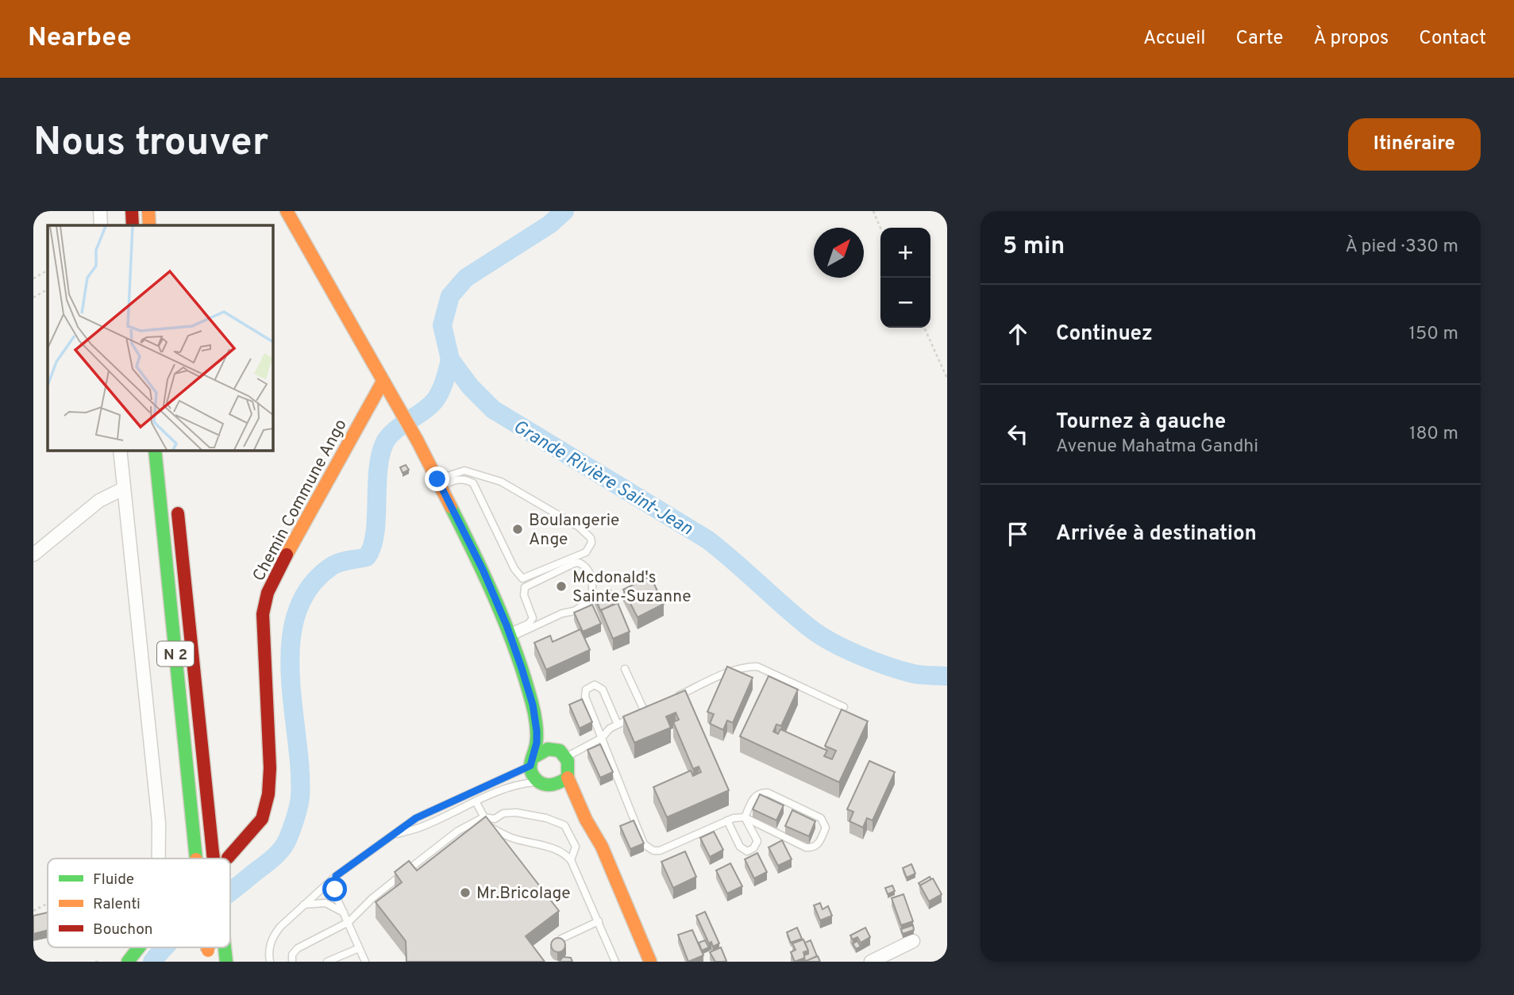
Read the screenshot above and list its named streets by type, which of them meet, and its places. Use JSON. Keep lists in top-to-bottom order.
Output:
{
  "streets": {
    "main road": ["Chemin Commune Ango", "N 2"]
  },
  "water": ["Grande Rivière Saint-Jean"],
  "places": ["Boulangerie Ange", "Mcdonald's Sainte-Suzanne", "Mr.Bricolage"],
  "legend": ["Fluide", "Ralenti", "Bouchon"],
  "north": "top right",
  "page": {
    "header": "Nearbee",
    "nav": [
      "Accueil",
      "Carte",
      "À propos",
      "Contact"
    ],
    "buttons": "Itinéraire",
    "title": "Nous trouver",
    "heading": ["5 min", "À pied · 330 m"],
    "map_buttons": ["+", "−"],
    "list": [
      ["Continuez", "150 m"],
      ["Tournez à gauche", "Avenue Mahatma Gandhi", "180 m"],
      "Arrivée à destination"
    ]
  }
}
